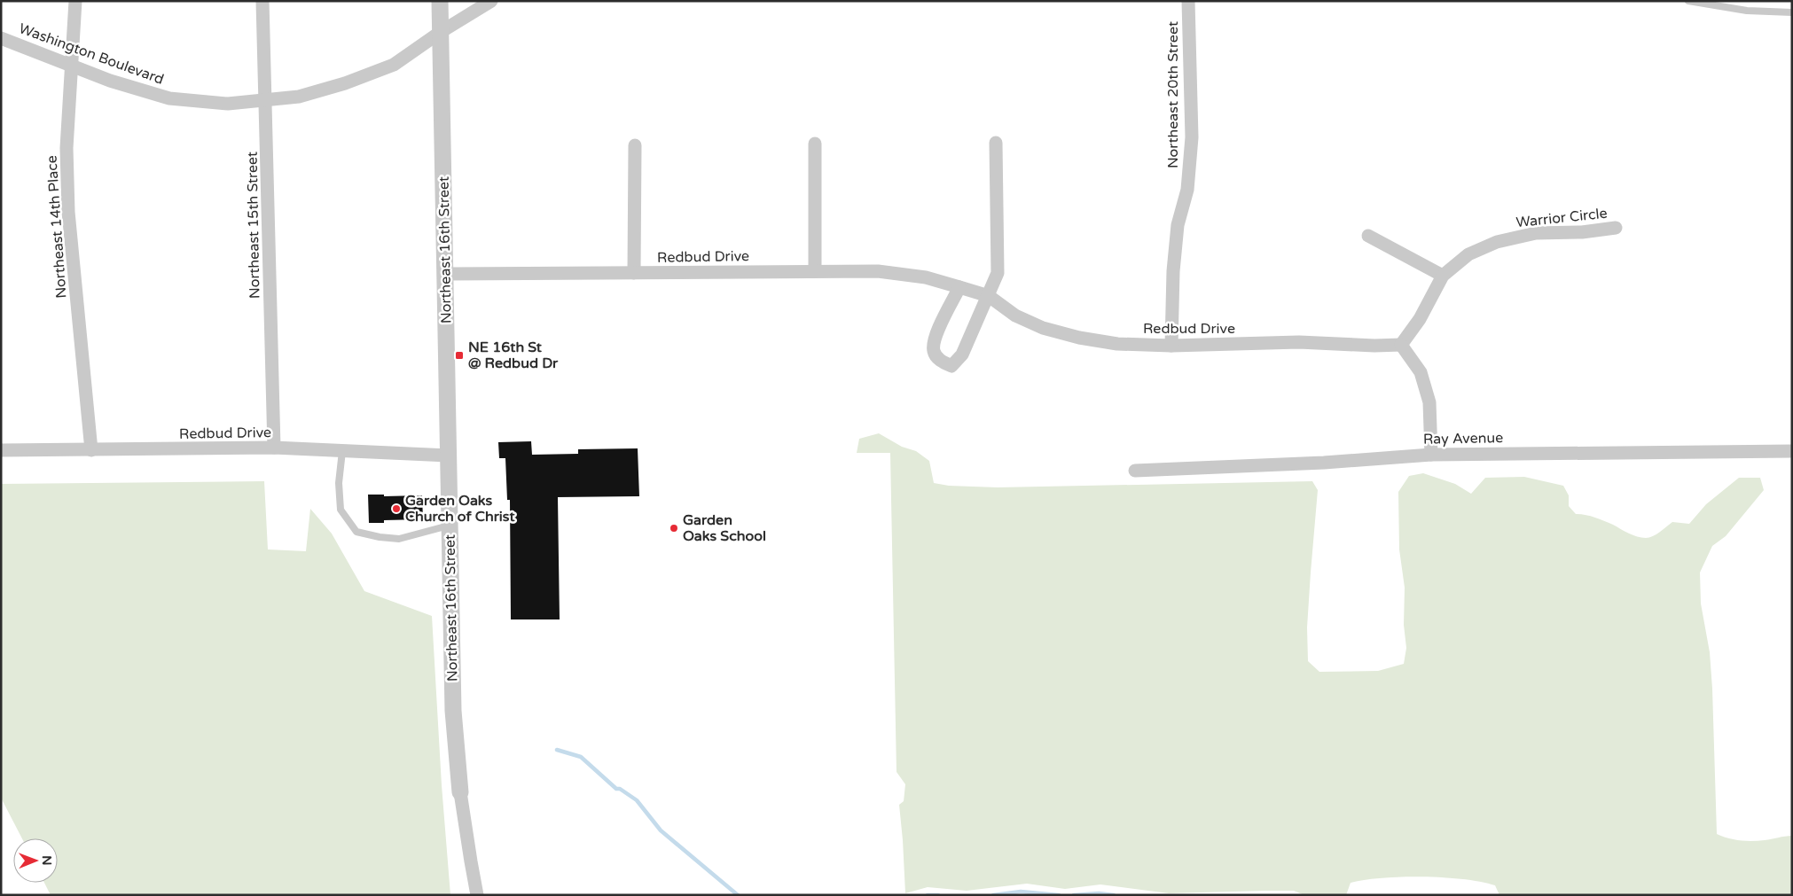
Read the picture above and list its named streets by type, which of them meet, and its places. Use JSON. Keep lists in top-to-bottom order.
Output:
{
  "streets": {
    "street": [
      "Washington Boulevard",
      "Northeast 20th Street",
      "Warrior Circle",
      "Northeast 15th Street",
      "Northeast 14th Place",
      "Northeast 16th Street",
      "Redbud Drive",
      "Ray Avenue"
    ]
  },
  "crossings": [
    ["Washington Boulevard", "Northeast 15th Street"],
    ["Washington Boulevard", "Northeast 14th Place"],
    ["Washington Boulevard", "Northeast 16th Street"],
    ["Northeast 20th Street", "Redbud Drive"],
    ["Warrior Circle", "Redbud Drive"],
    ["Northeast 15th Street", "Redbud Drive"],
    ["Northeast 14th Place", "Redbud Drive"],
    ["Northeast 16th Street", "Redbud Drive"]
  ],
  "places": {
    "transit": ["NE 16th St @ Redbud Dr"],
    "other": ["Garden Oaks Church of Christ", "Garden Oaks School"]
  },
  "north": "right"
}
